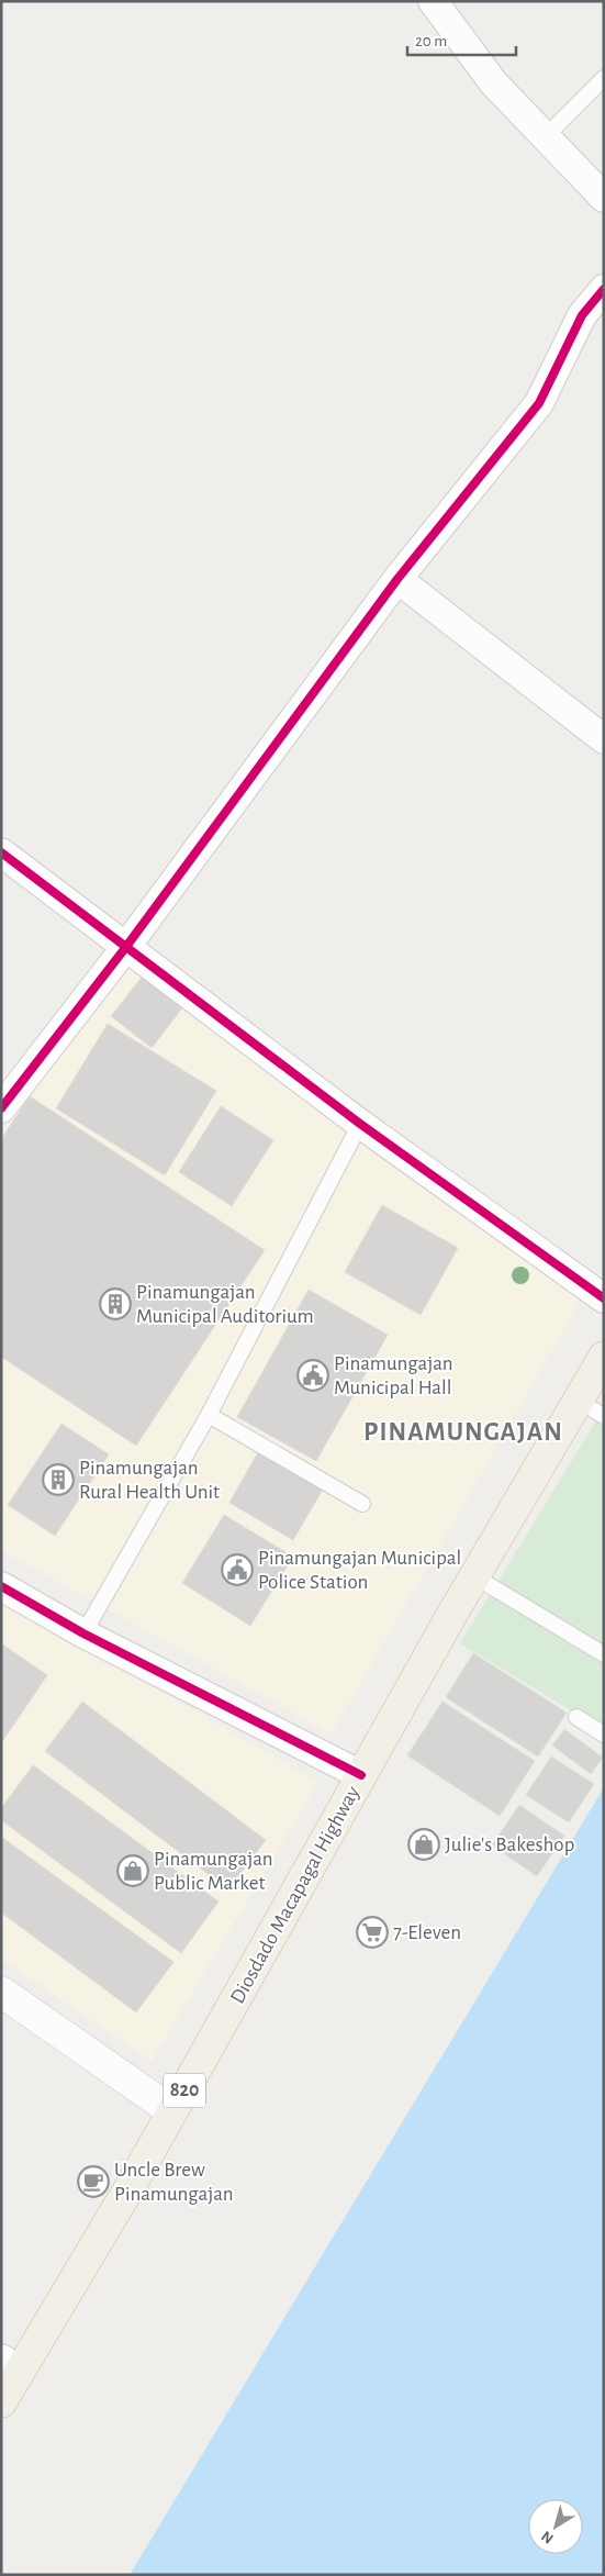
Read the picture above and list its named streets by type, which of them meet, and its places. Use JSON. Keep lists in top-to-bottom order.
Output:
{
  "streets": {
    "highway": ["Diosdado Macapagal Highway", "820"]
  },
  "districts": ["PINAMUNGAJAN"],
  "places": {
    "building": ["Pinamungajan Municipal Auditorium", "Pinamungajan Rural Health Unit"],
    "public building": ["Pinamungajan Municipal Hall", "Pinamungajan Municipal Police Station"],
    "shop": ["Julie's Bakeshop", "Pinamungajan Public Market"],
    "supermarket": ["7-Eleven"],
    "cafe": ["Uncle Brew Pinamungajan"]
  },
  "scale_bar": "20 m",
  "north": "bottom left"
}
